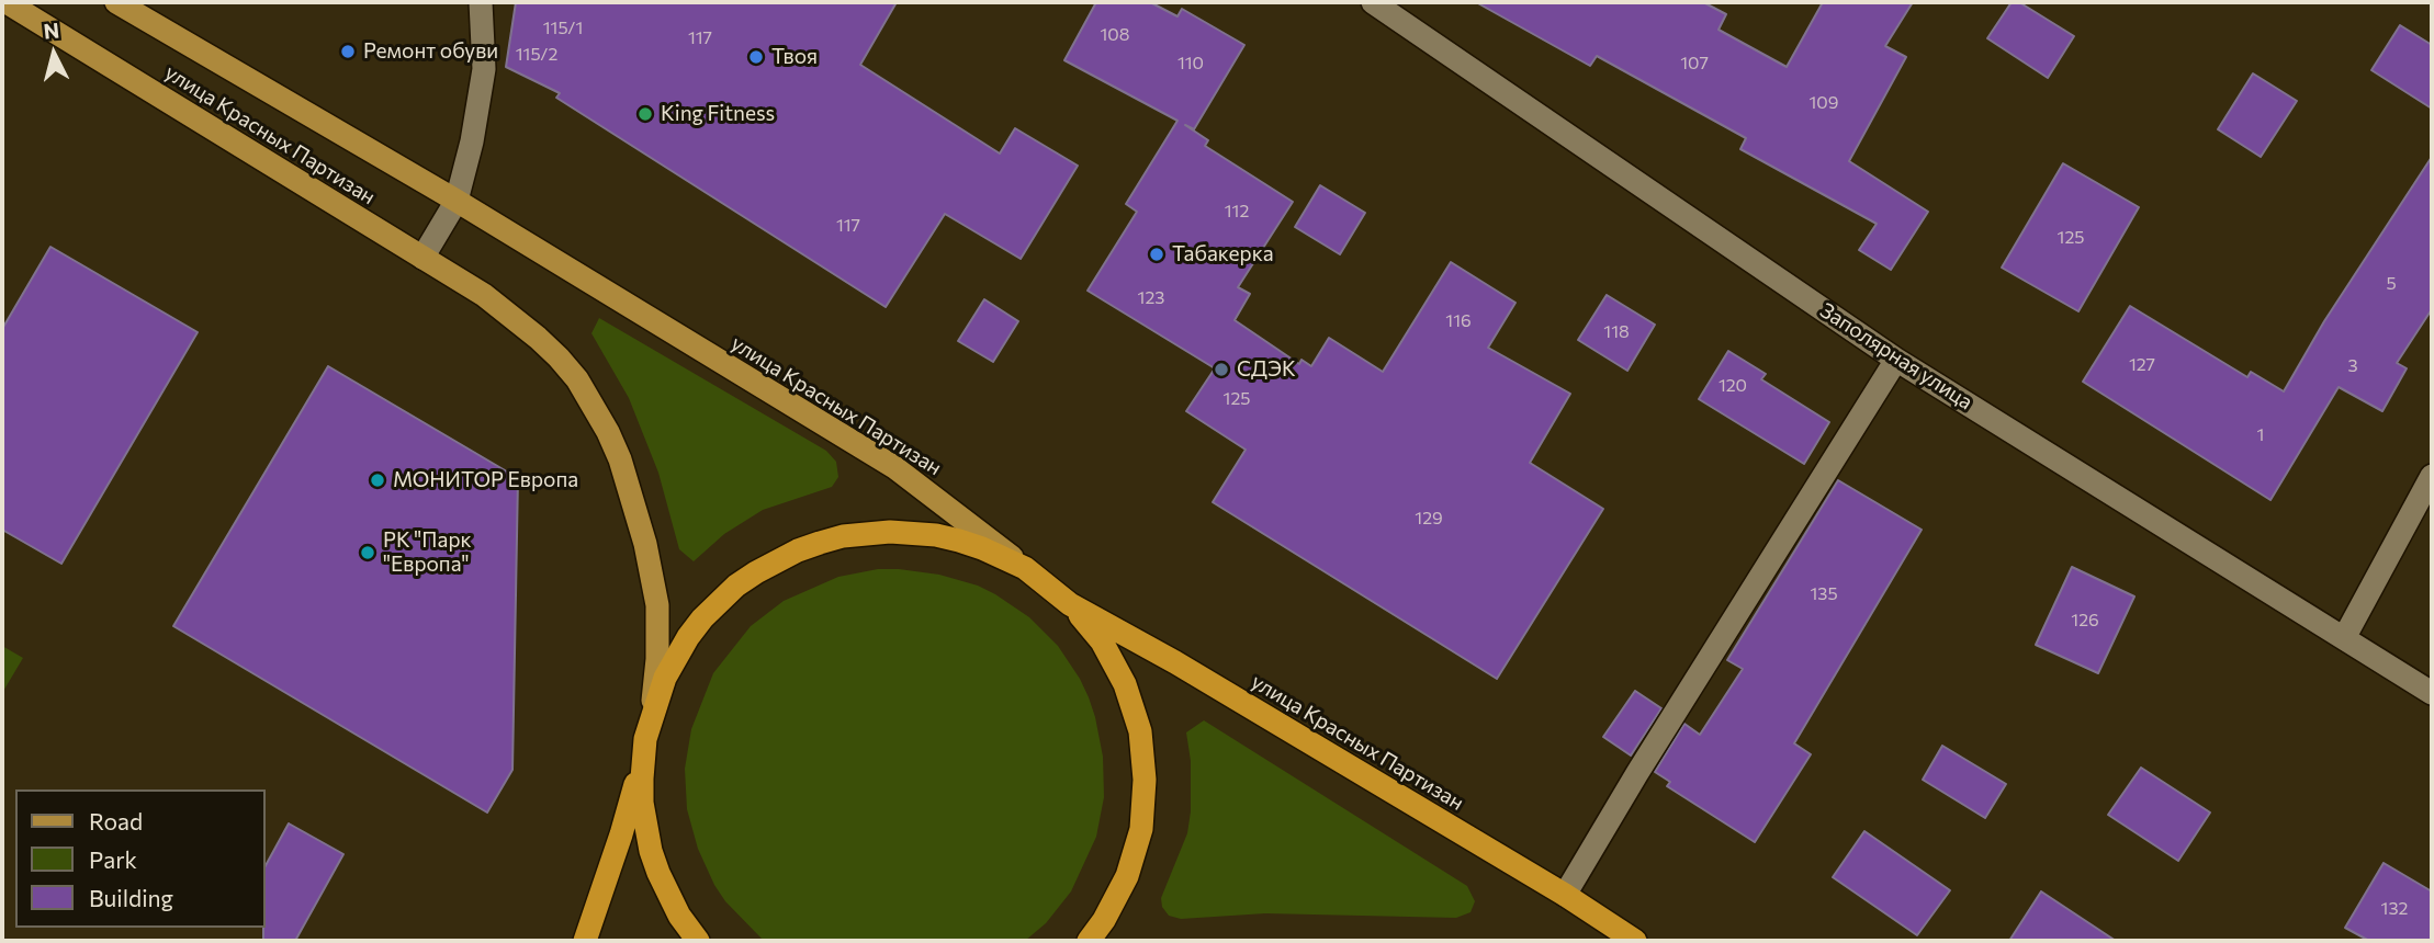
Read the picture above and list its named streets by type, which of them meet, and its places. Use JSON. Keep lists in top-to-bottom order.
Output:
{
  "streets": {
    "highway": ["улица Красных Партизан"],
    "street": ["Заполярная улица"]
  },
  "places": [
    "Ремонт обуви",
    "Твоя",
    "King Fitness",
    "Табакерка",
    "СДЭК",
    "МОНИТОР Европа",
    "РК \"Парк \"Европа\""
  ],
  "house_numbers": [
    "115/1",
    "108",
    "117",
    "115/2",
    "110",
    "107",
    "109",
    "112",
    "117",
    "125",
    "5",
    "123",
    "116",
    "118",
    "127",
    "3",
    "120",
    "125",
    "1",
    "129",
    "135",
    "126",
    "132"
  ],
  "legend": ["Road", "Park", "Building"],
  "north": "top"
}
